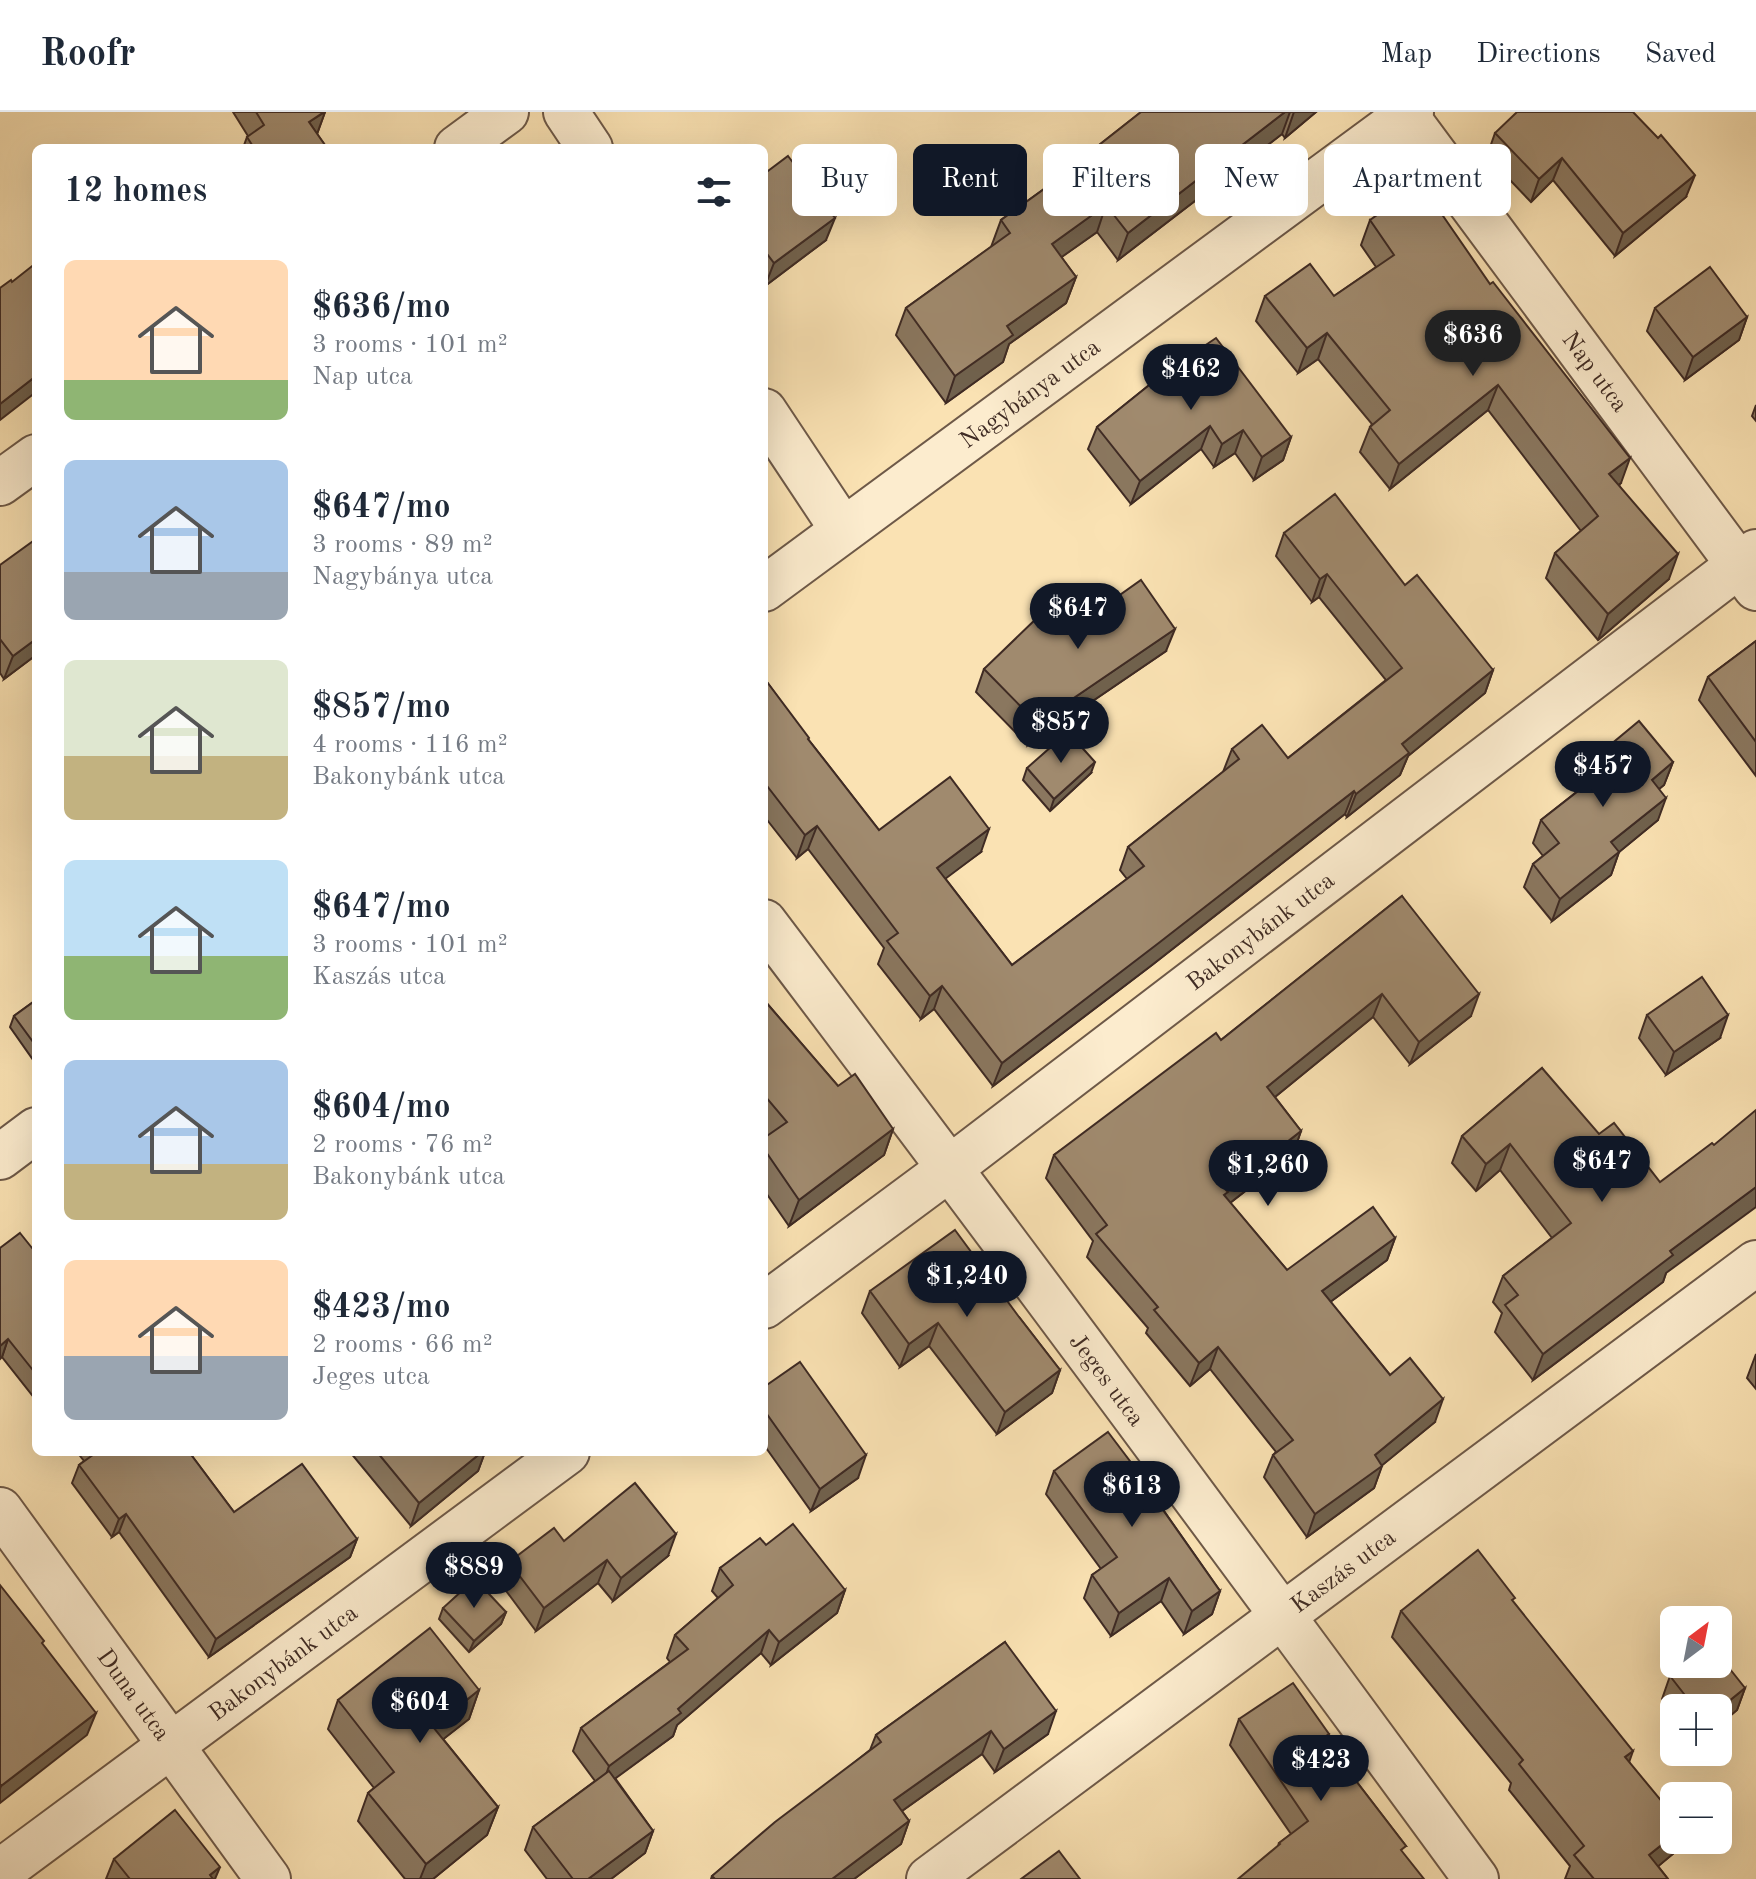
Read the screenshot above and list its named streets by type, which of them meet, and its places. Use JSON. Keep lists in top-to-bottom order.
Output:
{
  "streets": {
    "street": [
      "Nap utca",
      "Nagybánya utca",
      "Bakonybánk utca",
      "Jeges utca",
      "Kaszás utca",
      "Duna utca"
    ]
  },
  "crossings": [
    ["Nap utca", "Nagybánya utca"],
    ["Nap utca", "Bakonybánk utca"],
    ["Bakonybánk utca", "Jeges utca"],
    ["Bakonybánk utca", "Duna utca"],
    ["Jeges utca", "Kaszás utca"]
  ],
  "north": "top right",
  "page": {
    "header": "Roofr",
    "nav": ["Map", "Directions", "Saved"],
    "chip": [
      "Buy",
      "Rent",
      "Filters",
      "New",
      "Apartment"
    ],
    "heading": "12 homes",
    "list": [
      {
        "name": "$636/mo",
        "note": "3 rooms · 101 m² · Nap utca"
      },
      {
        "name": "$647/mo",
        "note": "3 rooms · 89 m² · Nagybánya utca"
      },
      {
        "name": "$857/mo",
        "note": "4 rooms · 116 m² · Bakonybánk utca"
      },
      {
        "name": "$647/mo",
        "note": "3 rooms · 101 m² · Kaszás utca"
      },
      {
        "name": "$604/mo",
        "note": "2 rooms · 76 m² · Bakonybánk utca"
      },
      {
        "name": "$423/mo",
        "note": "2 rooms · 66 m² · Jeges utca"
      }
    ],
    "price": [
      "$636",
      "$462",
      "$647",
      "$857",
      "$457",
      "$647",
      "$1,260",
      "$1,240",
      "$613",
      "$889",
      "$604",
      "$423"
    ],
    "map_buttons": ["+", "−"]
  }
}
